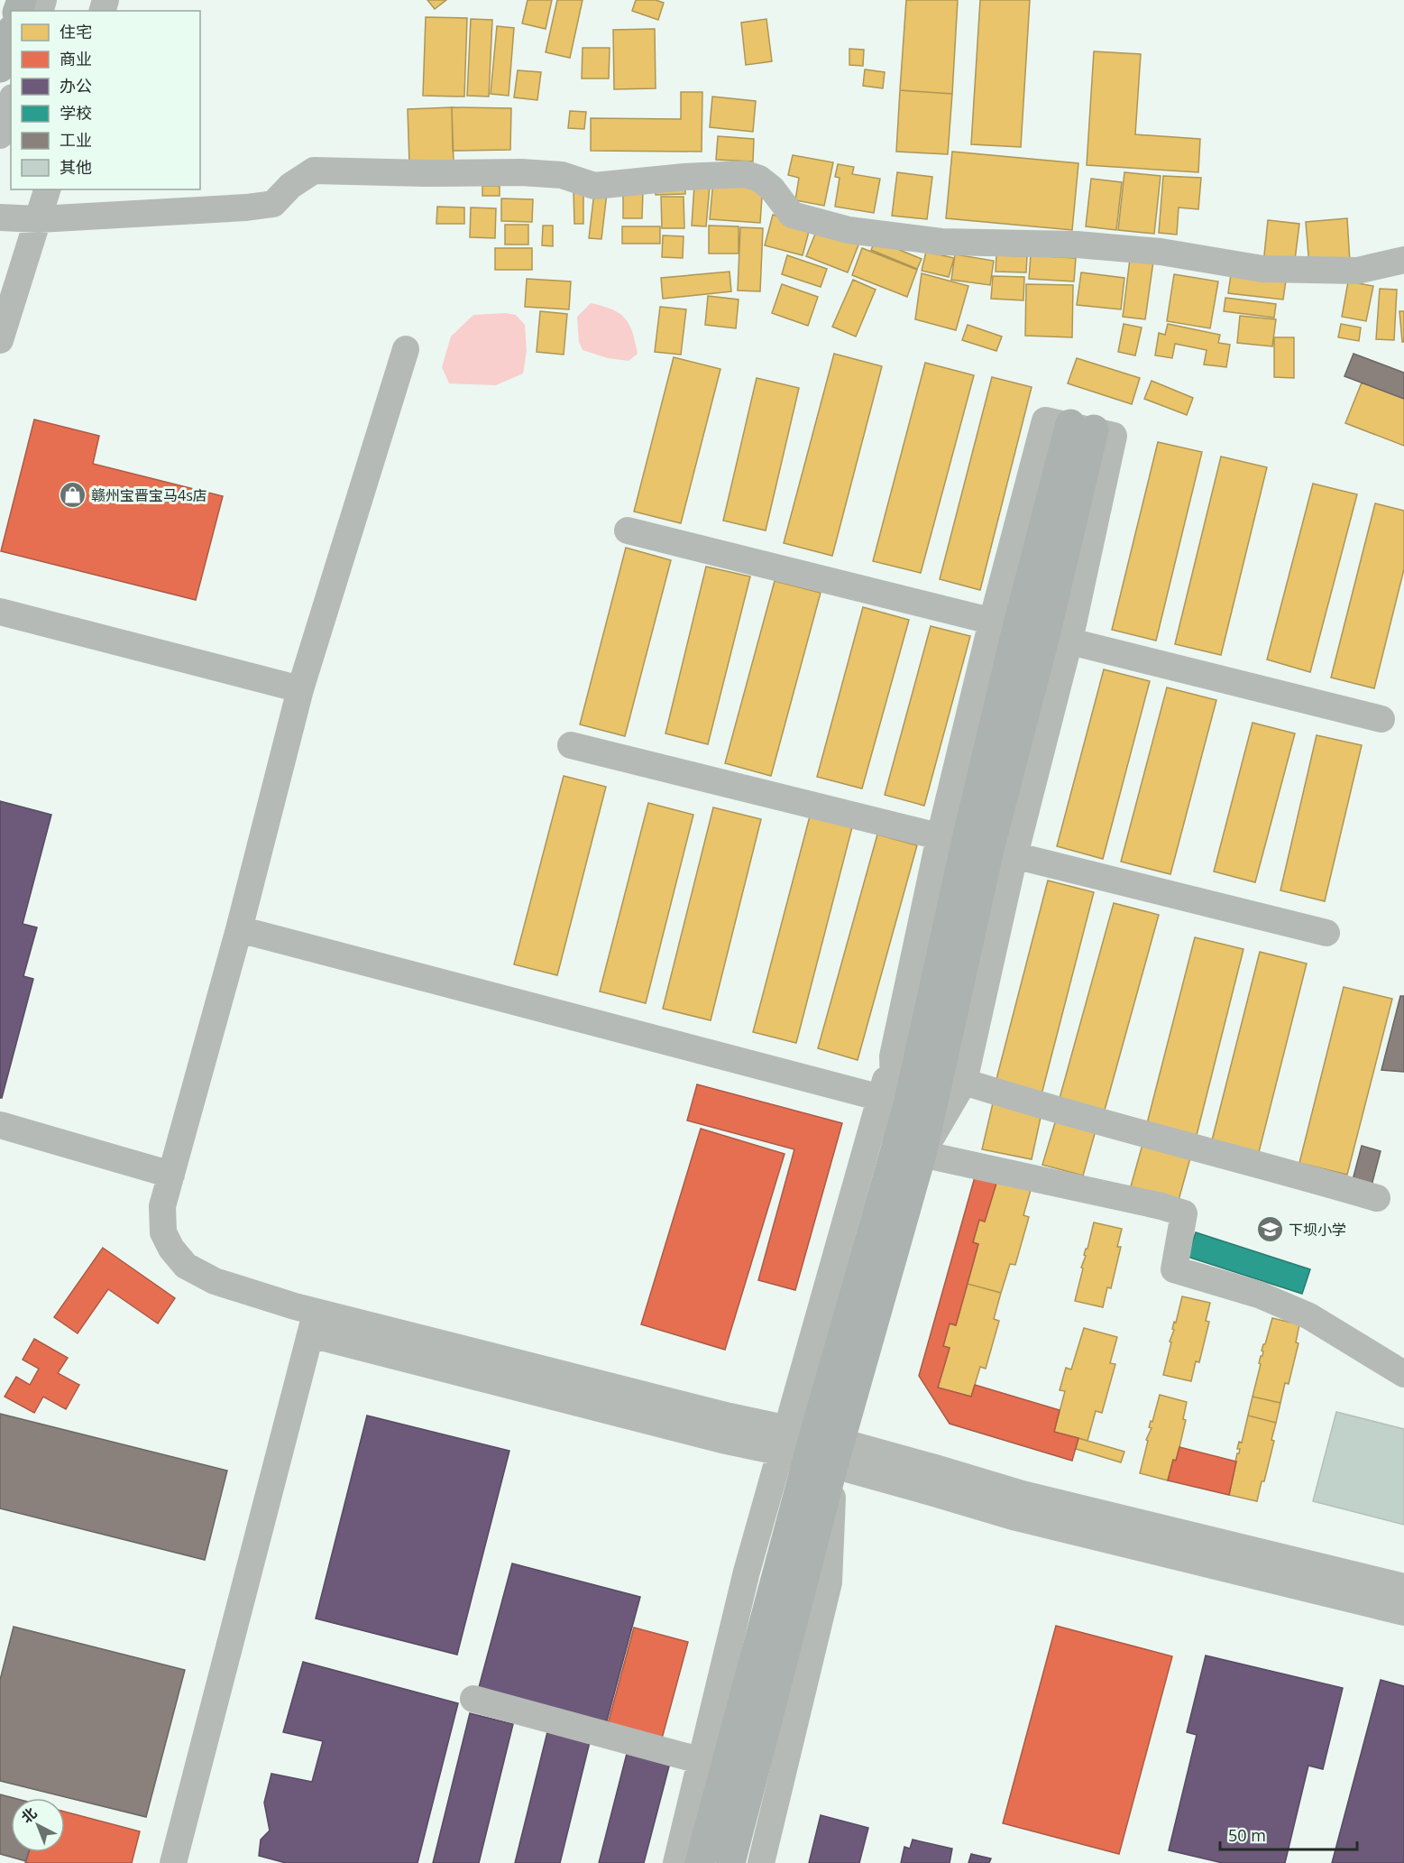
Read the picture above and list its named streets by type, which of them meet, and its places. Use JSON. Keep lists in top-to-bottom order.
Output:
{
  "places": {
    "shop": ["赣州宝晋宝马4s店"],
    "school or university": ["下坝小学"]
  },
  "legend": [
    "住宅",
    "商业",
    "办公",
    "学校",
    "工业",
    "其他"
  ],
  "scale_bar": "50 m",
  "north": "top left"
}
